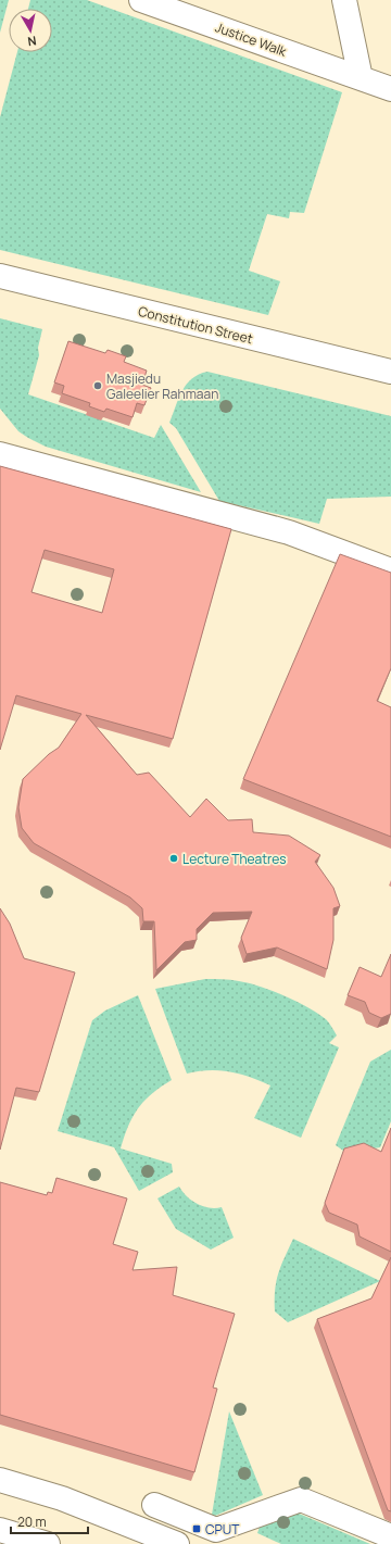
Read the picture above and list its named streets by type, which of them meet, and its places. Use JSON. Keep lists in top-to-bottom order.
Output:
{
  "streets": {
    "street": ["Justice Walk", "Constitution Street"]
  },
  "places": {
    "other": ["Masjiedu Galeelier Rahmaan", "Lecture Theatres"],
    "transit": ["CPUT"]
  },
  "scale_bar": "20 m",
  "north": "bottom"
}
